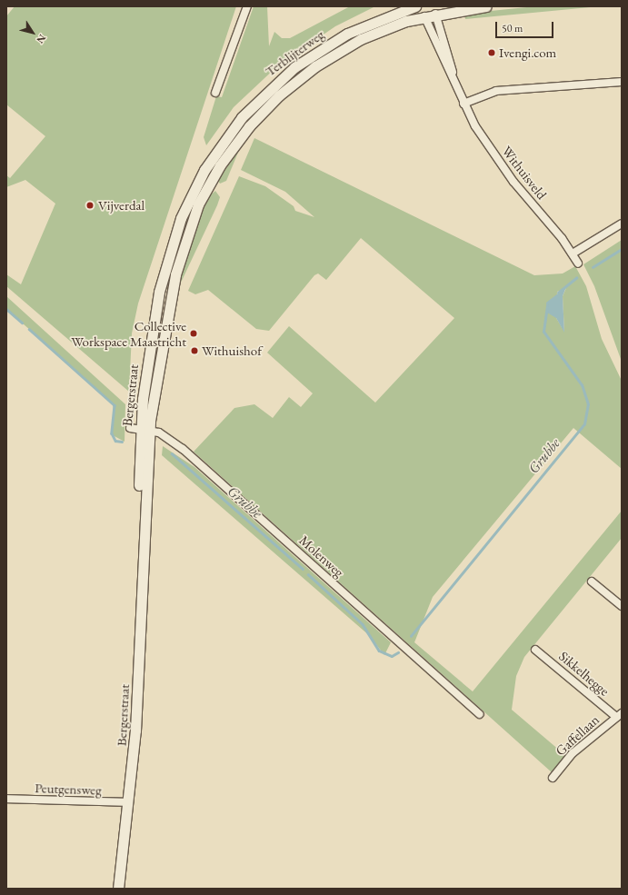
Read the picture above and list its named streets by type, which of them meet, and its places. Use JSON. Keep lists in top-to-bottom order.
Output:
{
  "streets": {
    "main road": ["Terblijterweg", "Bergerstraat"],
    "street": [
      "Withuisveld",
      "Molenweg",
      "Sikkelhegge",
      "Gaffellaan",
      "Peutgensweg"
    ]
  },
  "crossings": [
    ["Terblijterweg", "Withuisveld"],
    ["Terblijterweg", "Bergerstraat"],
    ["Bergerstraat", "Molenweg"],
    ["Bergerstraat", "Peutgensweg"],
    ["Sikkelhegge", "Gaffellaan"]
  ],
  "water": ["Grubbe"],
  "places": [
    "Ivengi.com",
    "Vijverdal",
    "Collective Workspace Maastricht",
    "Withuishof"
  ],
  "scale_bar": "50 m",
  "north": "bottom right"
}
